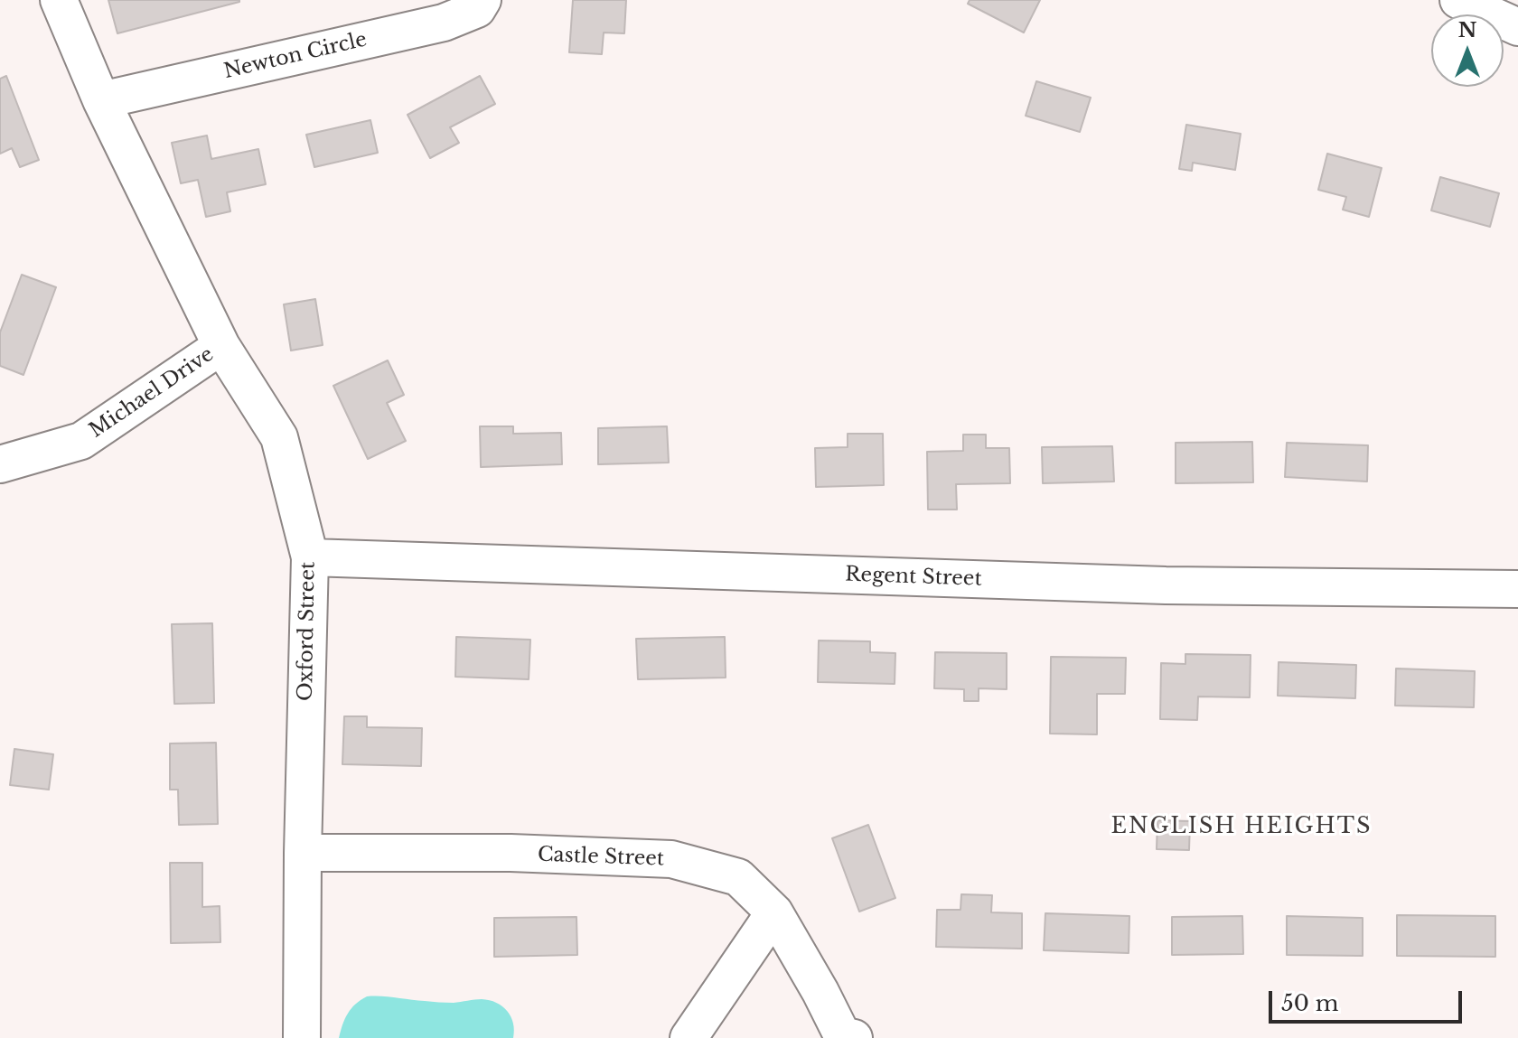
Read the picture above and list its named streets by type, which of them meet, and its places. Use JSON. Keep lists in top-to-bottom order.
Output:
{
  "streets": {
    "street": [
      "Newton Circle",
      "Michael Drive",
      "Regent Street",
      "Oxford Street",
      "Castle Street"
    ]
  },
  "crossings": [
    ["Newton Circle", "Oxford Street"],
    ["Michael Drive", "Oxford Street"],
    ["Regent Street", "Oxford Street"],
    ["Oxford Street", "Castle Street"]
  ],
  "districts": ["ENGLISH HEIGHTS"],
  "scale_bar": "50 m",
  "north": "top"
}
